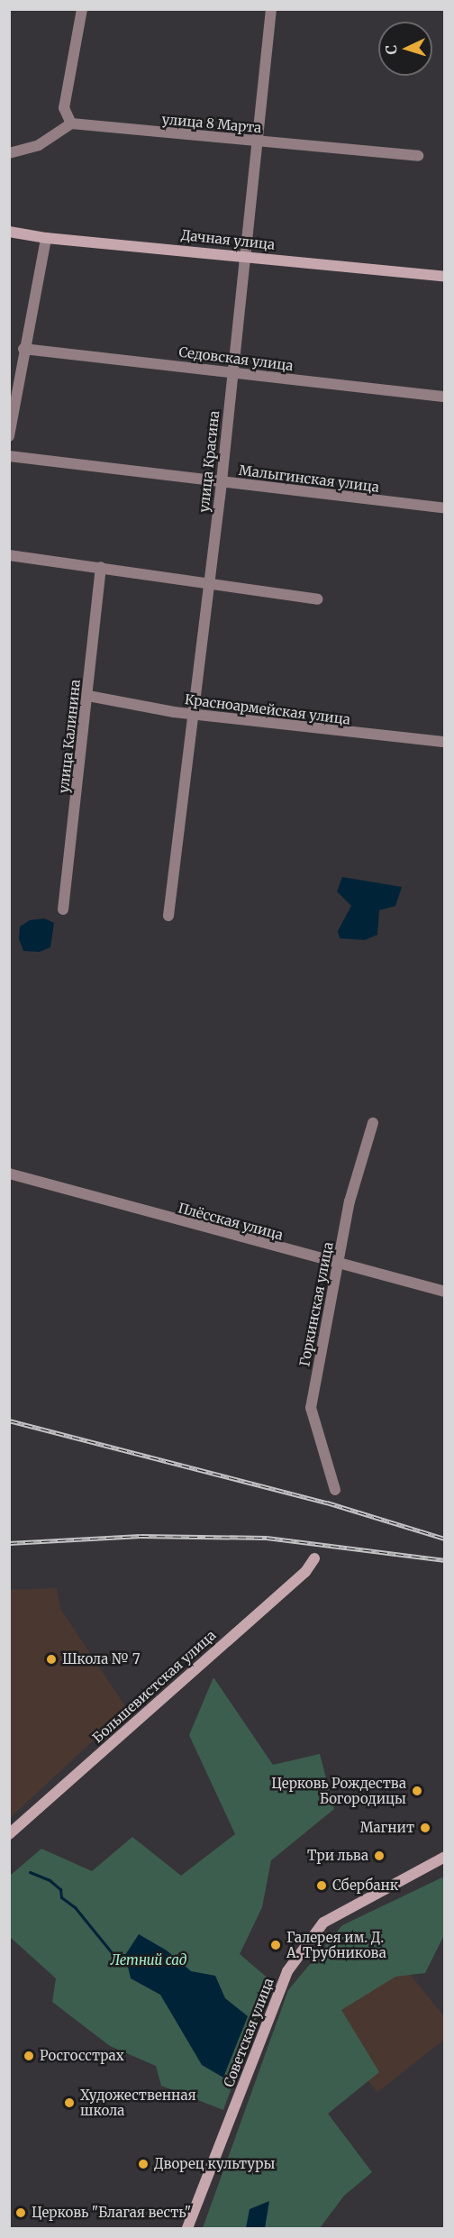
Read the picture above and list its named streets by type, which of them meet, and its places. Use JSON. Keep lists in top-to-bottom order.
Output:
{
  "streets": {
    "street": [
      "улица 8 Марта",
      "Дачная улица",
      "Седовская улица",
      "улица Красина",
      "Малыгинская улица",
      "Красноармейская улица",
      "улица Калинина",
      "Плёсская улица",
      "Горкинская улица",
      "Большевистская улица",
      "Советская улица"
    ]
  },
  "crossings": [
    ["улица 8 Марта", "улица Красина"],
    ["Дачная улица", "улица Красина"],
    ["Седовская улица", "улица Красина"],
    ["улица Красина", "Малыгинская улица"],
    ["улица Красина", "Красноармейская улица"],
    ["Красноармейская улица", "улица Калинина"],
    ["Плёсская улица", "Горкинская улица"]
  ],
  "parks": ["Летний сад"],
  "places": [
    "Школа № 7",
    "Церковь Рождества Богородицы",
    "Магнит",
    "Три льва",
    "Сбербанк",
    "Галерея им. Д. А. Трубникова",
    "Росгосстрах",
    "Художественная школа",
    "Дворец культуры",
    "Церковь \"Благая весть\""
  ],
  "north": "left"
}
